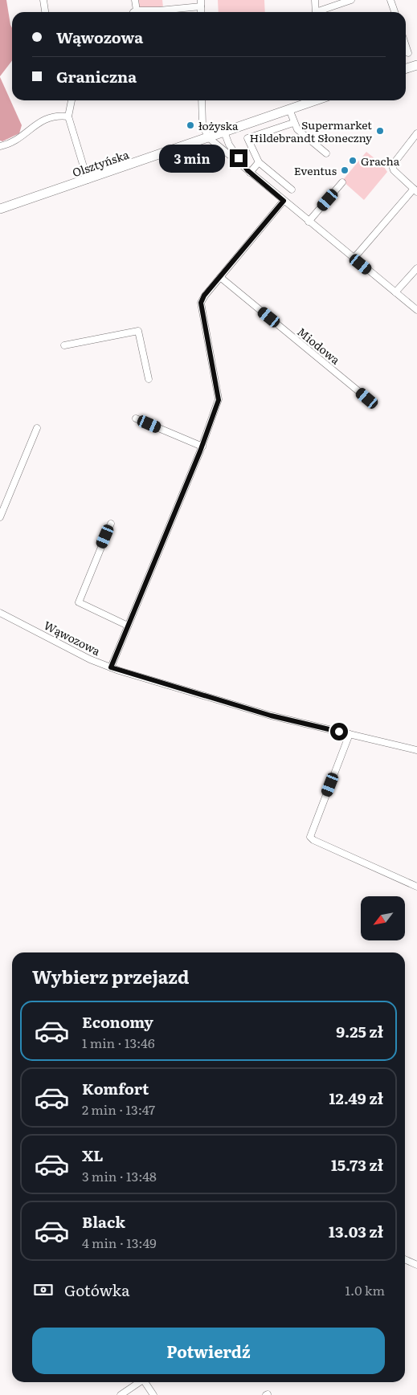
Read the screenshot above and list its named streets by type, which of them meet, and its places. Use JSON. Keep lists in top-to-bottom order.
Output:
{
  "streets": {
    "street": ["Olsztyńska", "Miodowa", "Wąwozowa"]
  },
  "places": [
    "łożyska",
    "Supermarket Hildebrandt Słoneczny",
    "Gracha",
    "Eventus"
  ],
  "north": "bottom left",
  "page": {
    "banner": ["Wąwozowa", "Graniczna"],
    "bubble": "3 min",
    "heading": "Wybierz przejazd",
    "list": [
      {
        "name": "Economy",
        "note": "1 min · 13:46",
        "value": "9.25 zł"
      },
      {
        "name": "Komfort",
        "note": "2 min · 13:47",
        "value": "12.49 zł"
      },
      {
        "name": "XL",
        "note": "3 min · 13:48",
        "value": "15.73 zł"
      },
      {
        "name": "Black",
        "note": "4 min · 13:49",
        "value": "13.03 zł"
      }
    ],
    "pay": ["Gotówka", "1.0 km"],
    "buttons": "Potwierdź"
  }
}
